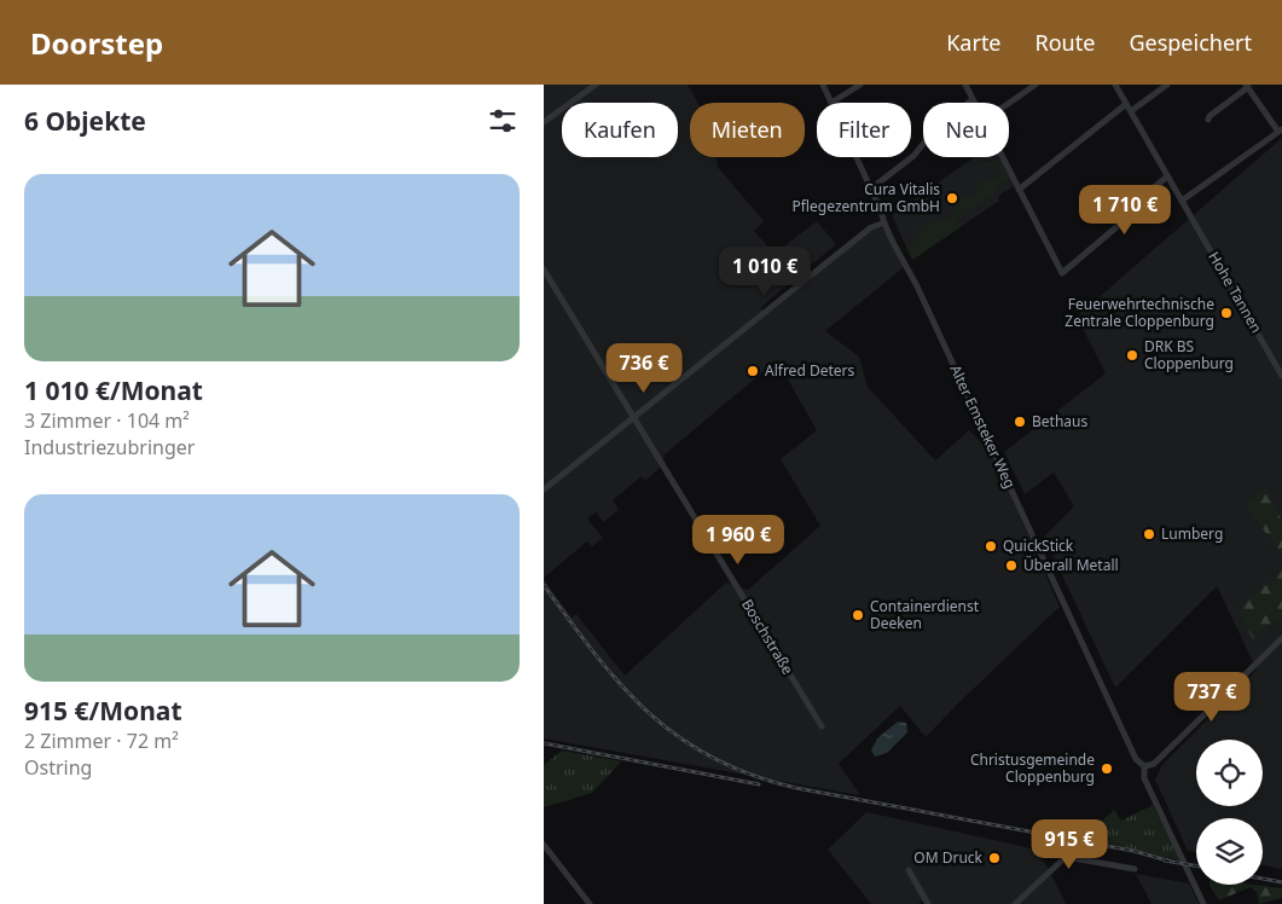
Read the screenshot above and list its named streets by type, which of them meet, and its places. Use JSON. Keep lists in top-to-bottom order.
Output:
{
  "streets": {
    "street": ["Hohe Tannen", "Alter Emsteker Weg", "Boschstraße"]
  },
  "places": [
    "Cura Vitalis Pflegezentrum GmbH",
    "Feuerwehrtechnische Zentrale Cloppenburg",
    "DRK BS Cloppenburg",
    "Alfred Deters",
    "Bethaus",
    "Lumberg",
    "QuickStick",
    "Überall Metall",
    "Containerdienst Deeken",
    "Christusgemeinde Cloppenburg",
    "OM Druck"
  ],
  "page": {
    "header": "Doorstep",
    "nav": ["Karte", "Route", "Gespeichert"],
    "heading": "6 Objekte",
    "chip": [
      "Kaufen",
      "Mieten",
      "Filter",
      "Neu"
    ],
    "list": [
      {
        "name": "1 010 €/Monat",
        "note": "3 Zimmer · 104 m² · Industriezubringer"
      },
      {
        "name": "915 €/Monat",
        "note": "2 Zimmer · 72 m² · Ostring"
      }
    ],
    "price": [
      "1 710 €",
      "1 010 €",
      "736 €",
      "1 960 €",
      "737 €",
      "915 €"
    ]
  }
}
